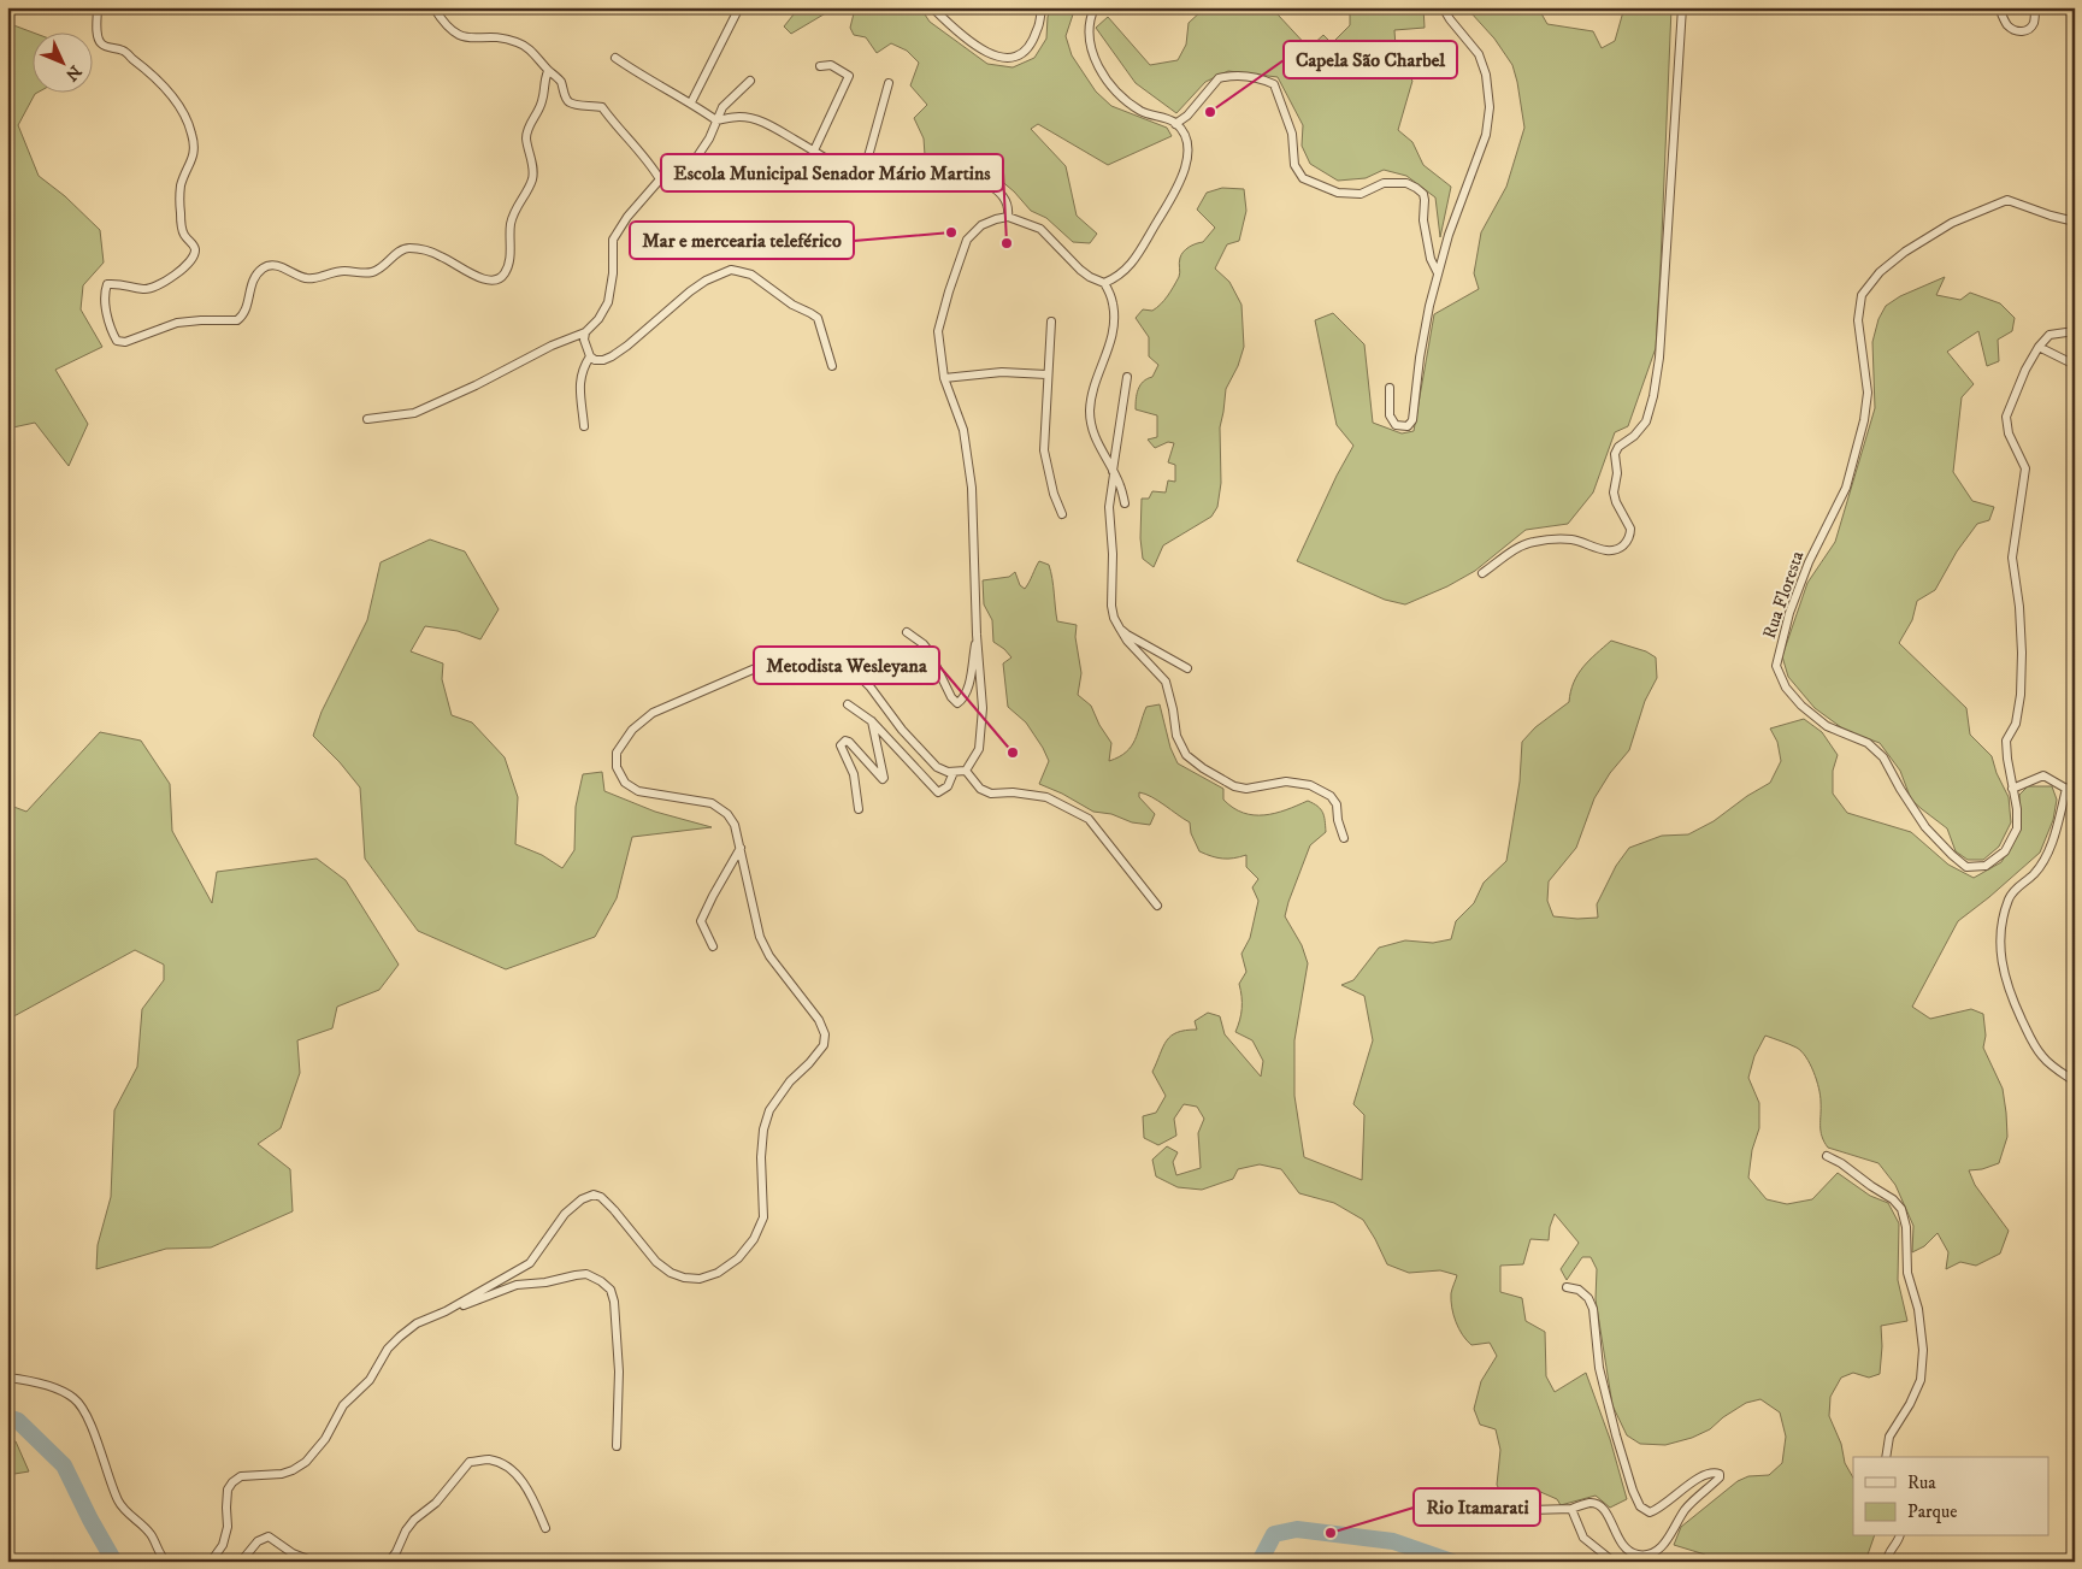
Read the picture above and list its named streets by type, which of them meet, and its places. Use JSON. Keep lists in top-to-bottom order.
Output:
{
  "streets": {
    "street": ["Rua Floresta"]
  },
  "places": [
    "Capela São Charbel",
    "Mar e mercearia teleférico",
    "Escola Municipal Senador Mário Martins",
    "Metodista Wesleyana",
    "Rio Itamarati"
  ],
  "legend": ["Rua", "Parque"],
  "north": "bottom right"
}
